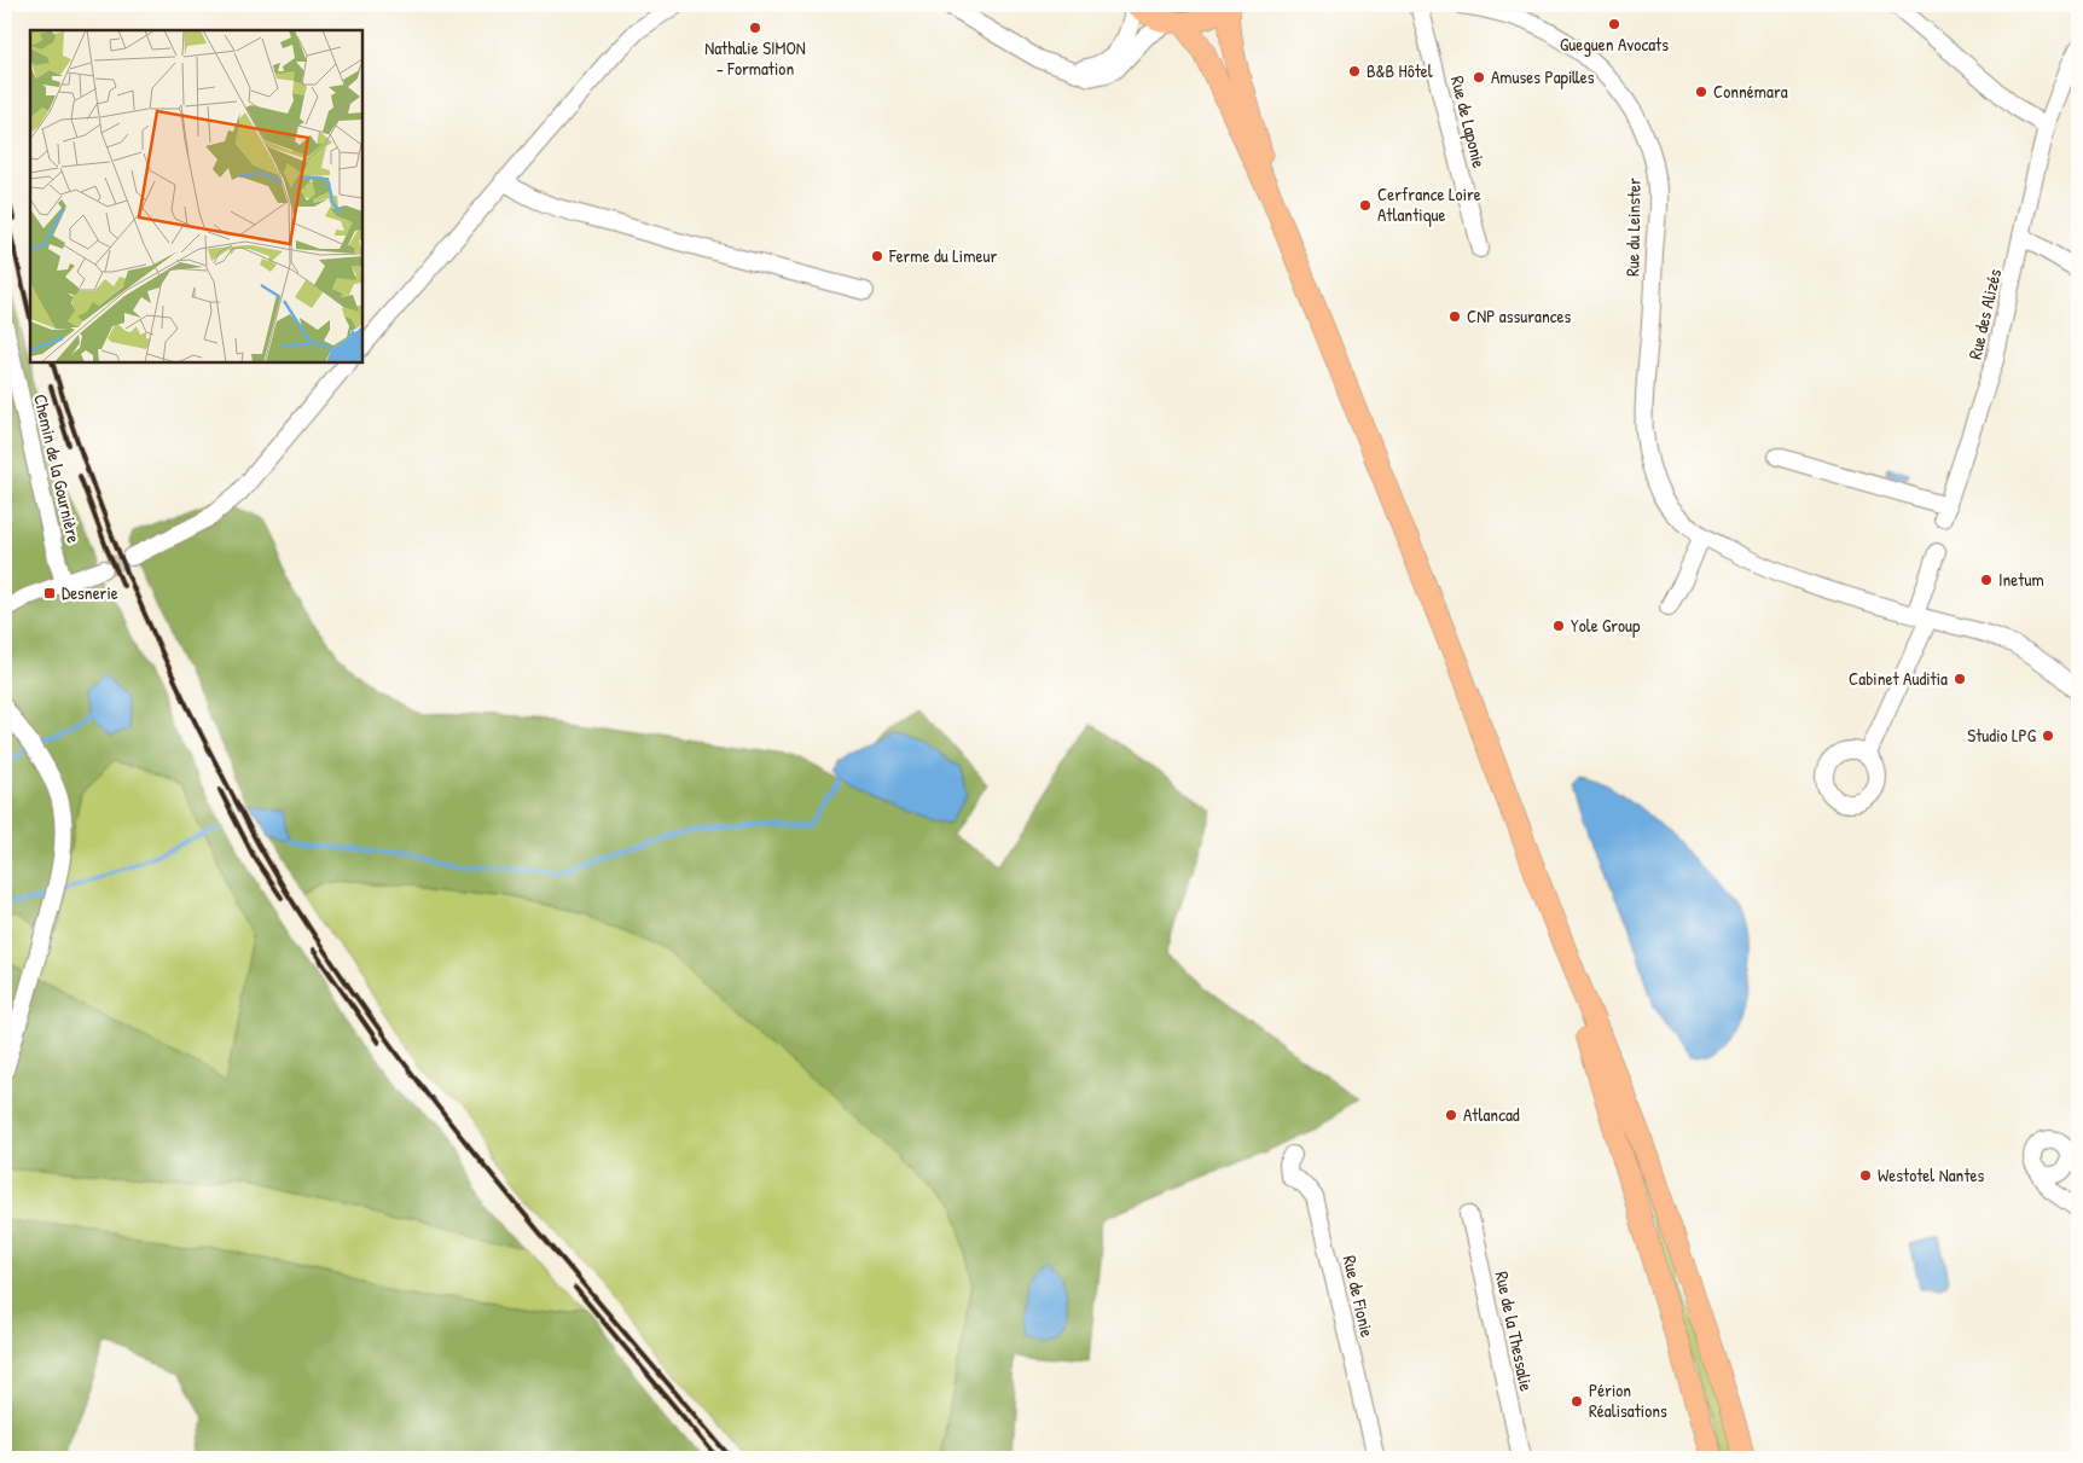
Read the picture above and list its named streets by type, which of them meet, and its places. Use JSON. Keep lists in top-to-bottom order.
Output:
{
  "streets": {
    "street": [
      "Rue de Laponie",
      "Rue du Leinster",
      "Rue des Alizés",
      "Chemin de la Gournière",
      "Rue de Fionie",
      "Rue de la Thessalie"
    ]
  },
  "places": {
    "other": [
      "Gueguen Avocats",
      "Nathalie SIMON - Formation",
      "B&B Hôtel",
      "Amuses Papilles",
      "Connémara",
      "Cerfrance Loire Atlantique",
      "Ferme du Limeur",
      "CNP assurances",
      "Inetum",
      "Yole Group",
      "Cabinet Auditia",
      "Studio LPG",
      "Atlancad",
      "Westotel Nantes",
      "Périon Réalisations"
    ],
    "transit": ["Desnerie"]
  }
}
